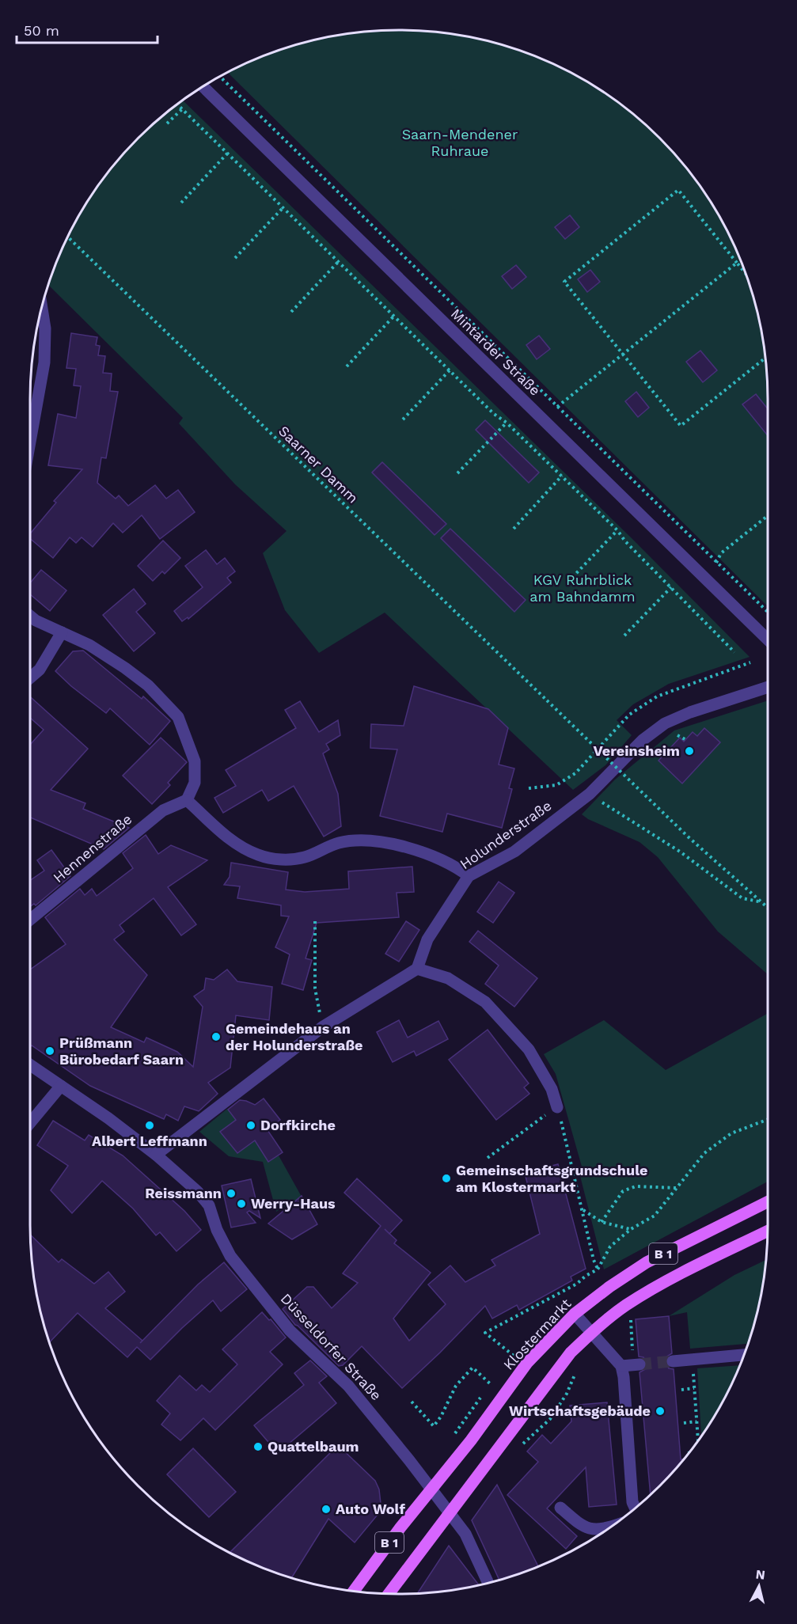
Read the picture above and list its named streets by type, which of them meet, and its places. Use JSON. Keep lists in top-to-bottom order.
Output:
{
  "streets": {
    "main road": ["B 1", "Klostermarkt"],
    "street": [
      "Mintarder Straße",
      "Holunderstraße",
      "Hennenstraße",
      "Düsseldorfer Straße"
    ],
    "path": ["Saarner Damm"]
  },
  "crossings": [
    ["B 1", "Klostermarkt"],
    ["B 1", "Düsseldorfer Straße"],
    ["Klostermarkt", "Düsseldorfer Straße"]
  ],
  "parks": ["Saarn-Mendener Ruhraue", "KGV Ruhrblick am Bahndamm"],
  "places": [
    "Vereinsheim",
    "Gemeindehaus an der Holunderstraße",
    "Prüßmann Bürobedarf Saarn",
    "Albert Leffmann",
    "Dorfkirche",
    "Gemeinschaftsgrundschule am Klostermarkt",
    "Reissmann",
    "Werry-Haus",
    "Wirtschaftsgebäude",
    "Quattelbaum",
    "Auto Wolf"
  ],
  "scale_bar": "50 m",
  "north": "top"
}
